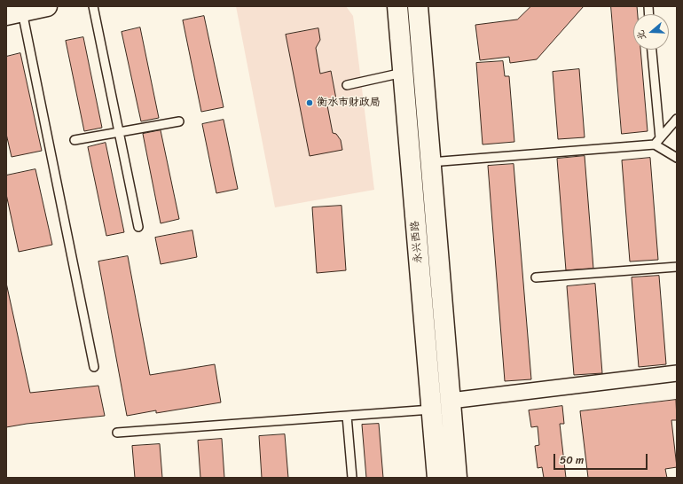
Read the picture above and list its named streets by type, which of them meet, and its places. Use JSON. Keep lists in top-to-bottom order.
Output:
{
  "streets": {
    "main road": ["永兴西路"]
  },
  "places": ["衡水市财政局"],
  "scale_bar": "50 m",
  "north": "left"
}
